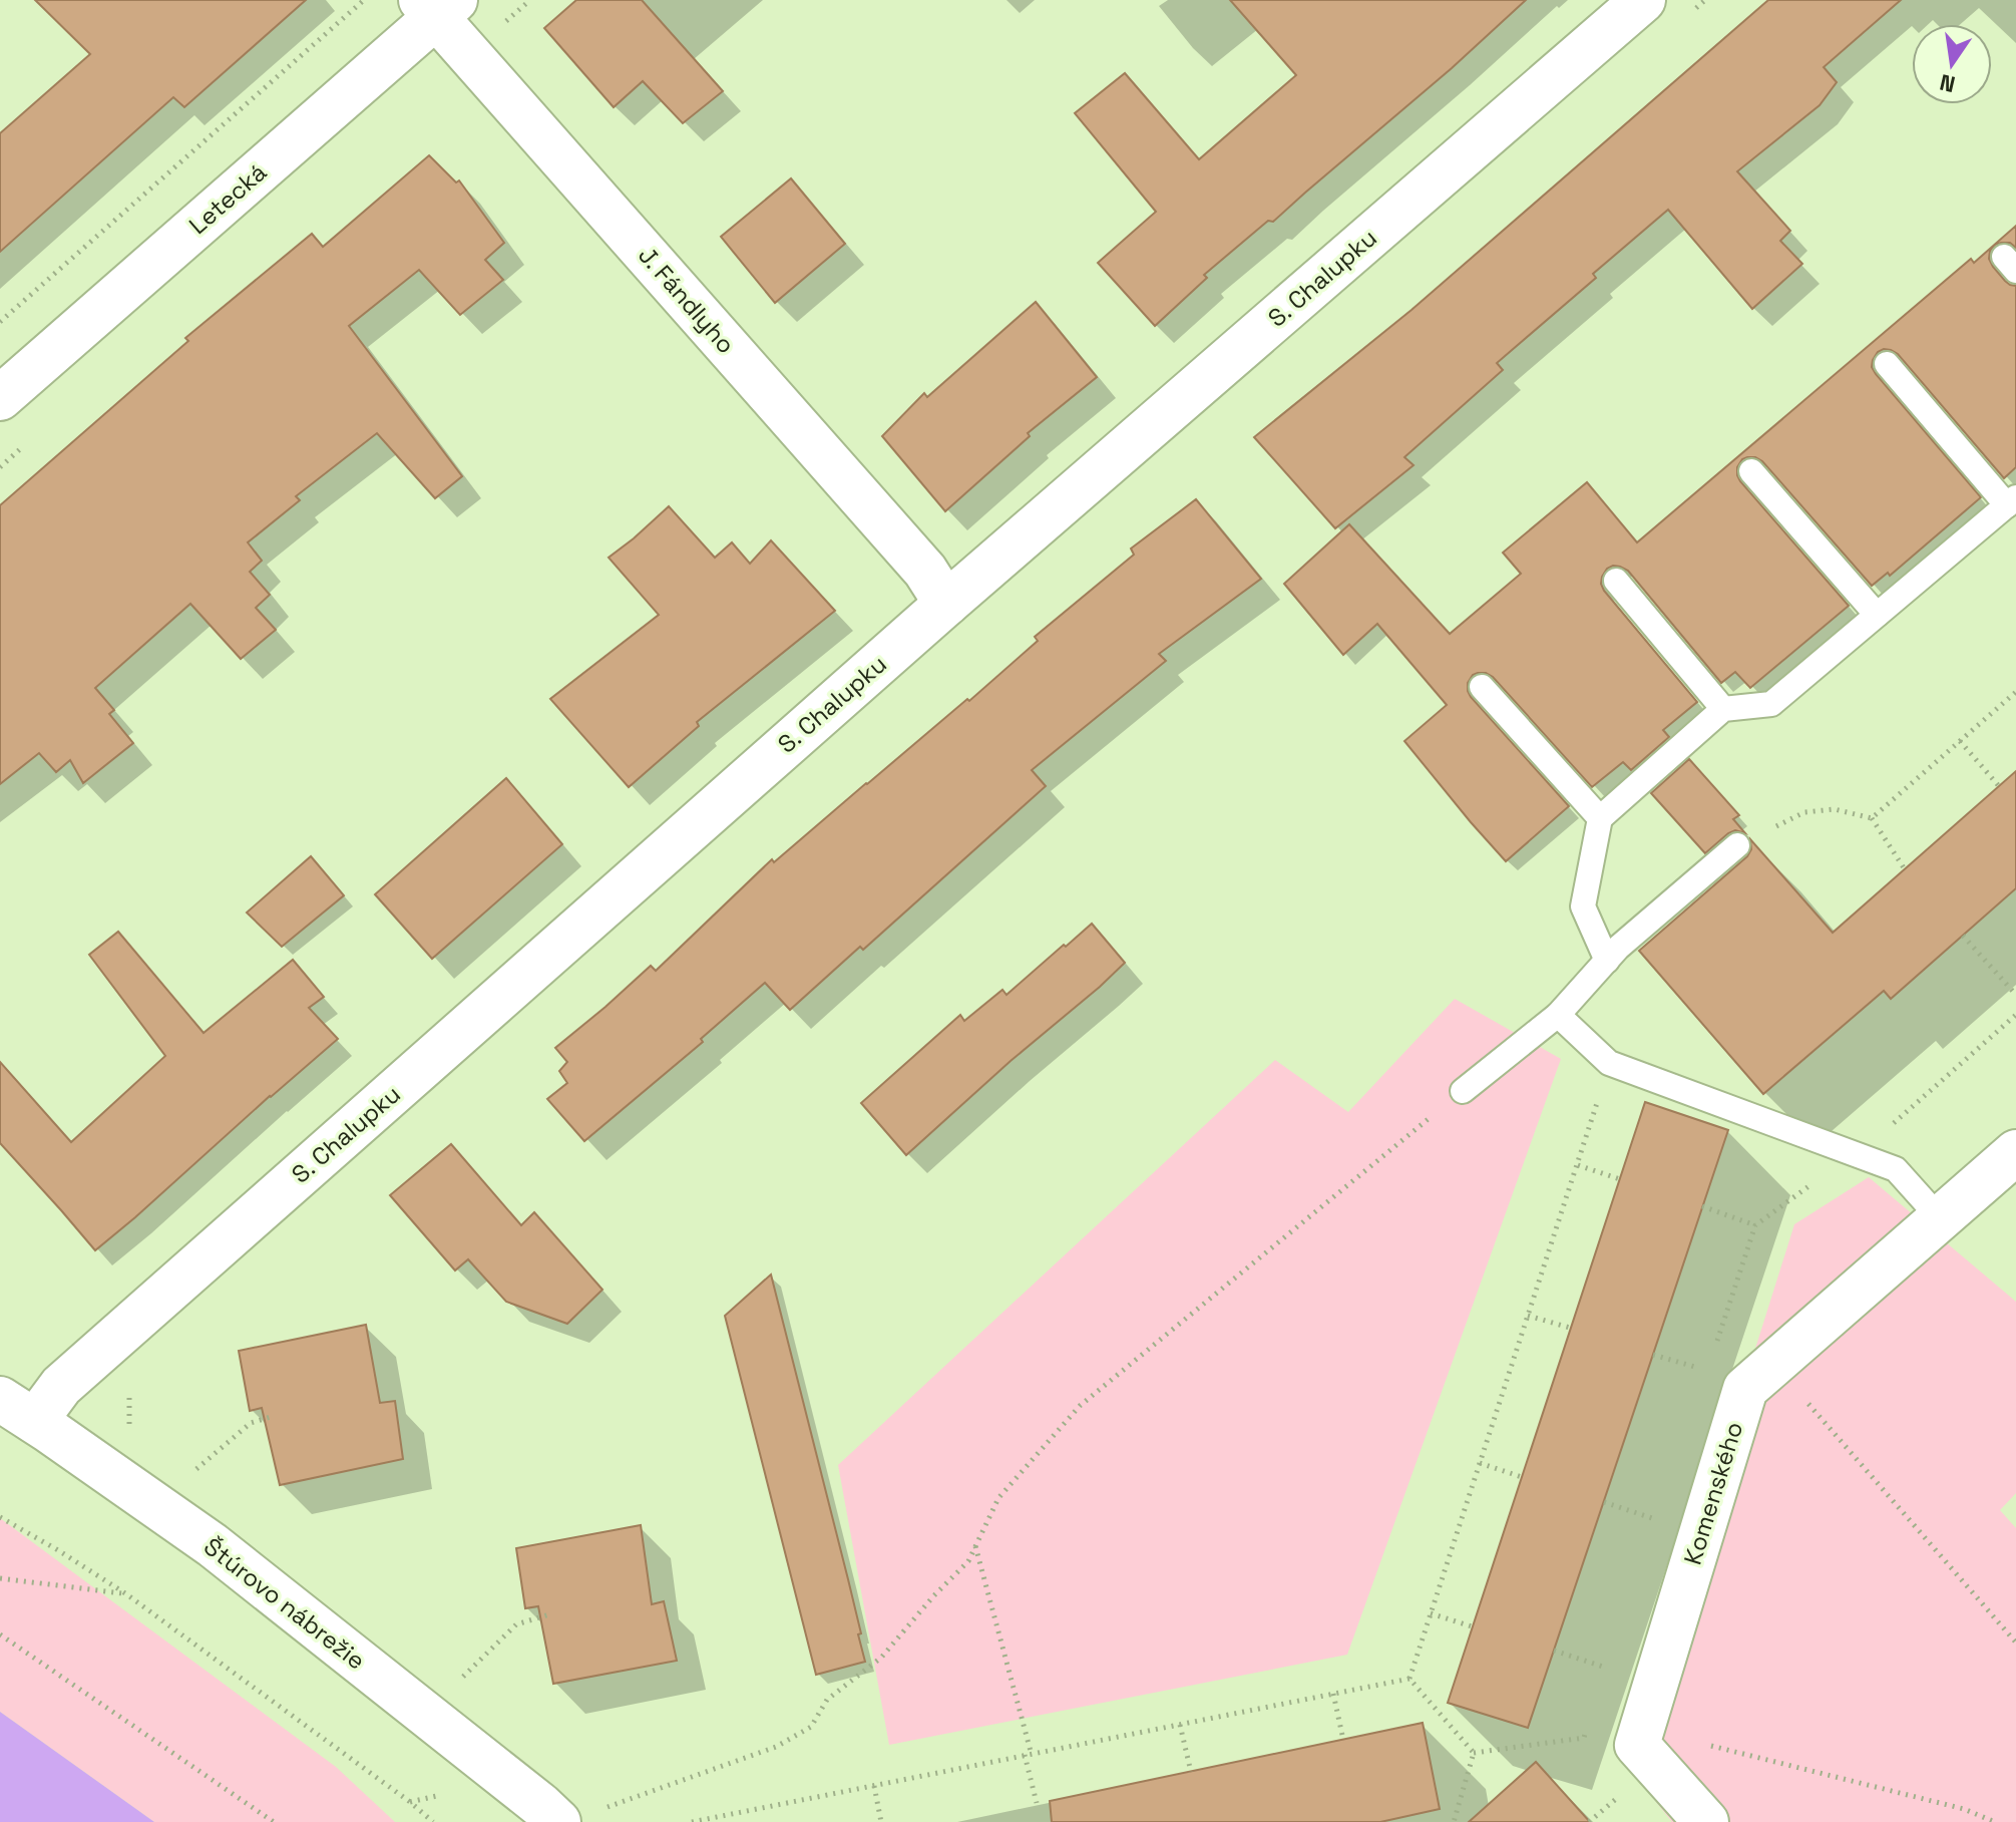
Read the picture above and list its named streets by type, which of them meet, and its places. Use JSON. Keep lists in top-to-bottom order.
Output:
{
  "streets": {
    "street": [
      "Letecká",
      "S. Chalupku",
      "J. Fándlyho",
      "Komenského",
      "Štúrovo nábrežie"
    ]
  },
  "crossings": [
    ["Letecká", "J. Fándlyho"],
    ["S. Chalupku", "J. Fándlyho"],
    ["S. Chalupku", "Štúrovo nábrežie"]
  ],
  "north": "bottom"
}
